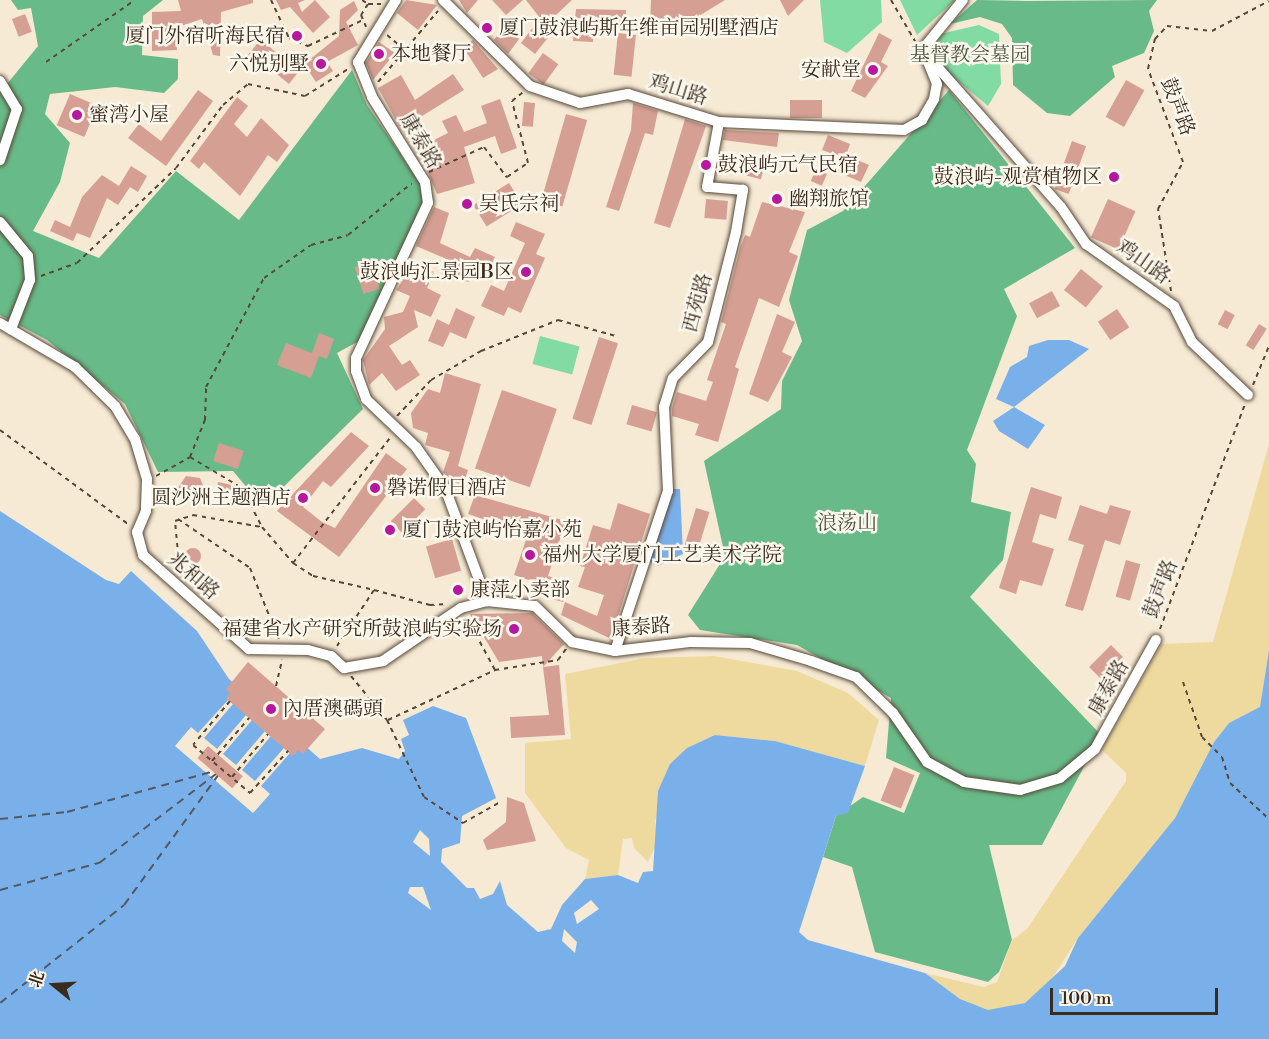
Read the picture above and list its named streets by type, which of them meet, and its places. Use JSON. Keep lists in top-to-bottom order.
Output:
{
  "streets": {
    "street": [
      "鸡山路",
      "康泰路",
      "西苑路",
      "兆和路"
    ],
    "path": ["鼓声路"]
  },
  "crossings": [
    ["鸡山路", "鼓声路"],
    ["鸡山路", "西苑路"],
    ["鼓声路", "康泰路"],
    ["康泰路", "西苑路"]
  ],
  "parks": ["基督教会墓园", "浪荡山"],
  "places": [
    "厦门鼓浪屿斯年维亩园别墅酒店",
    "厦门外宿听海民宿",
    "本地餐厅",
    "六悦别墅",
    "安献堂",
    "蜜湾小屋",
    "鼓浪屿元气民宿",
    "鼓浪屿-观赏植物区",
    "幽翔旅馆",
    "吴氏宗祠",
    "鼓浪屿汇景园B区",
    "磐诺假日酒店",
    "圆沙洲主题酒店",
    "厦门鼓浪屿怡嘉小苑",
    "福州大学厦门工艺美术学院",
    "康萍小卖部",
    "福建省水产研究所鼓浪屿实验场",
    "內厝澳碼頭"
  ],
  "scale_bar": "100 m",
  "north": "left"
}
